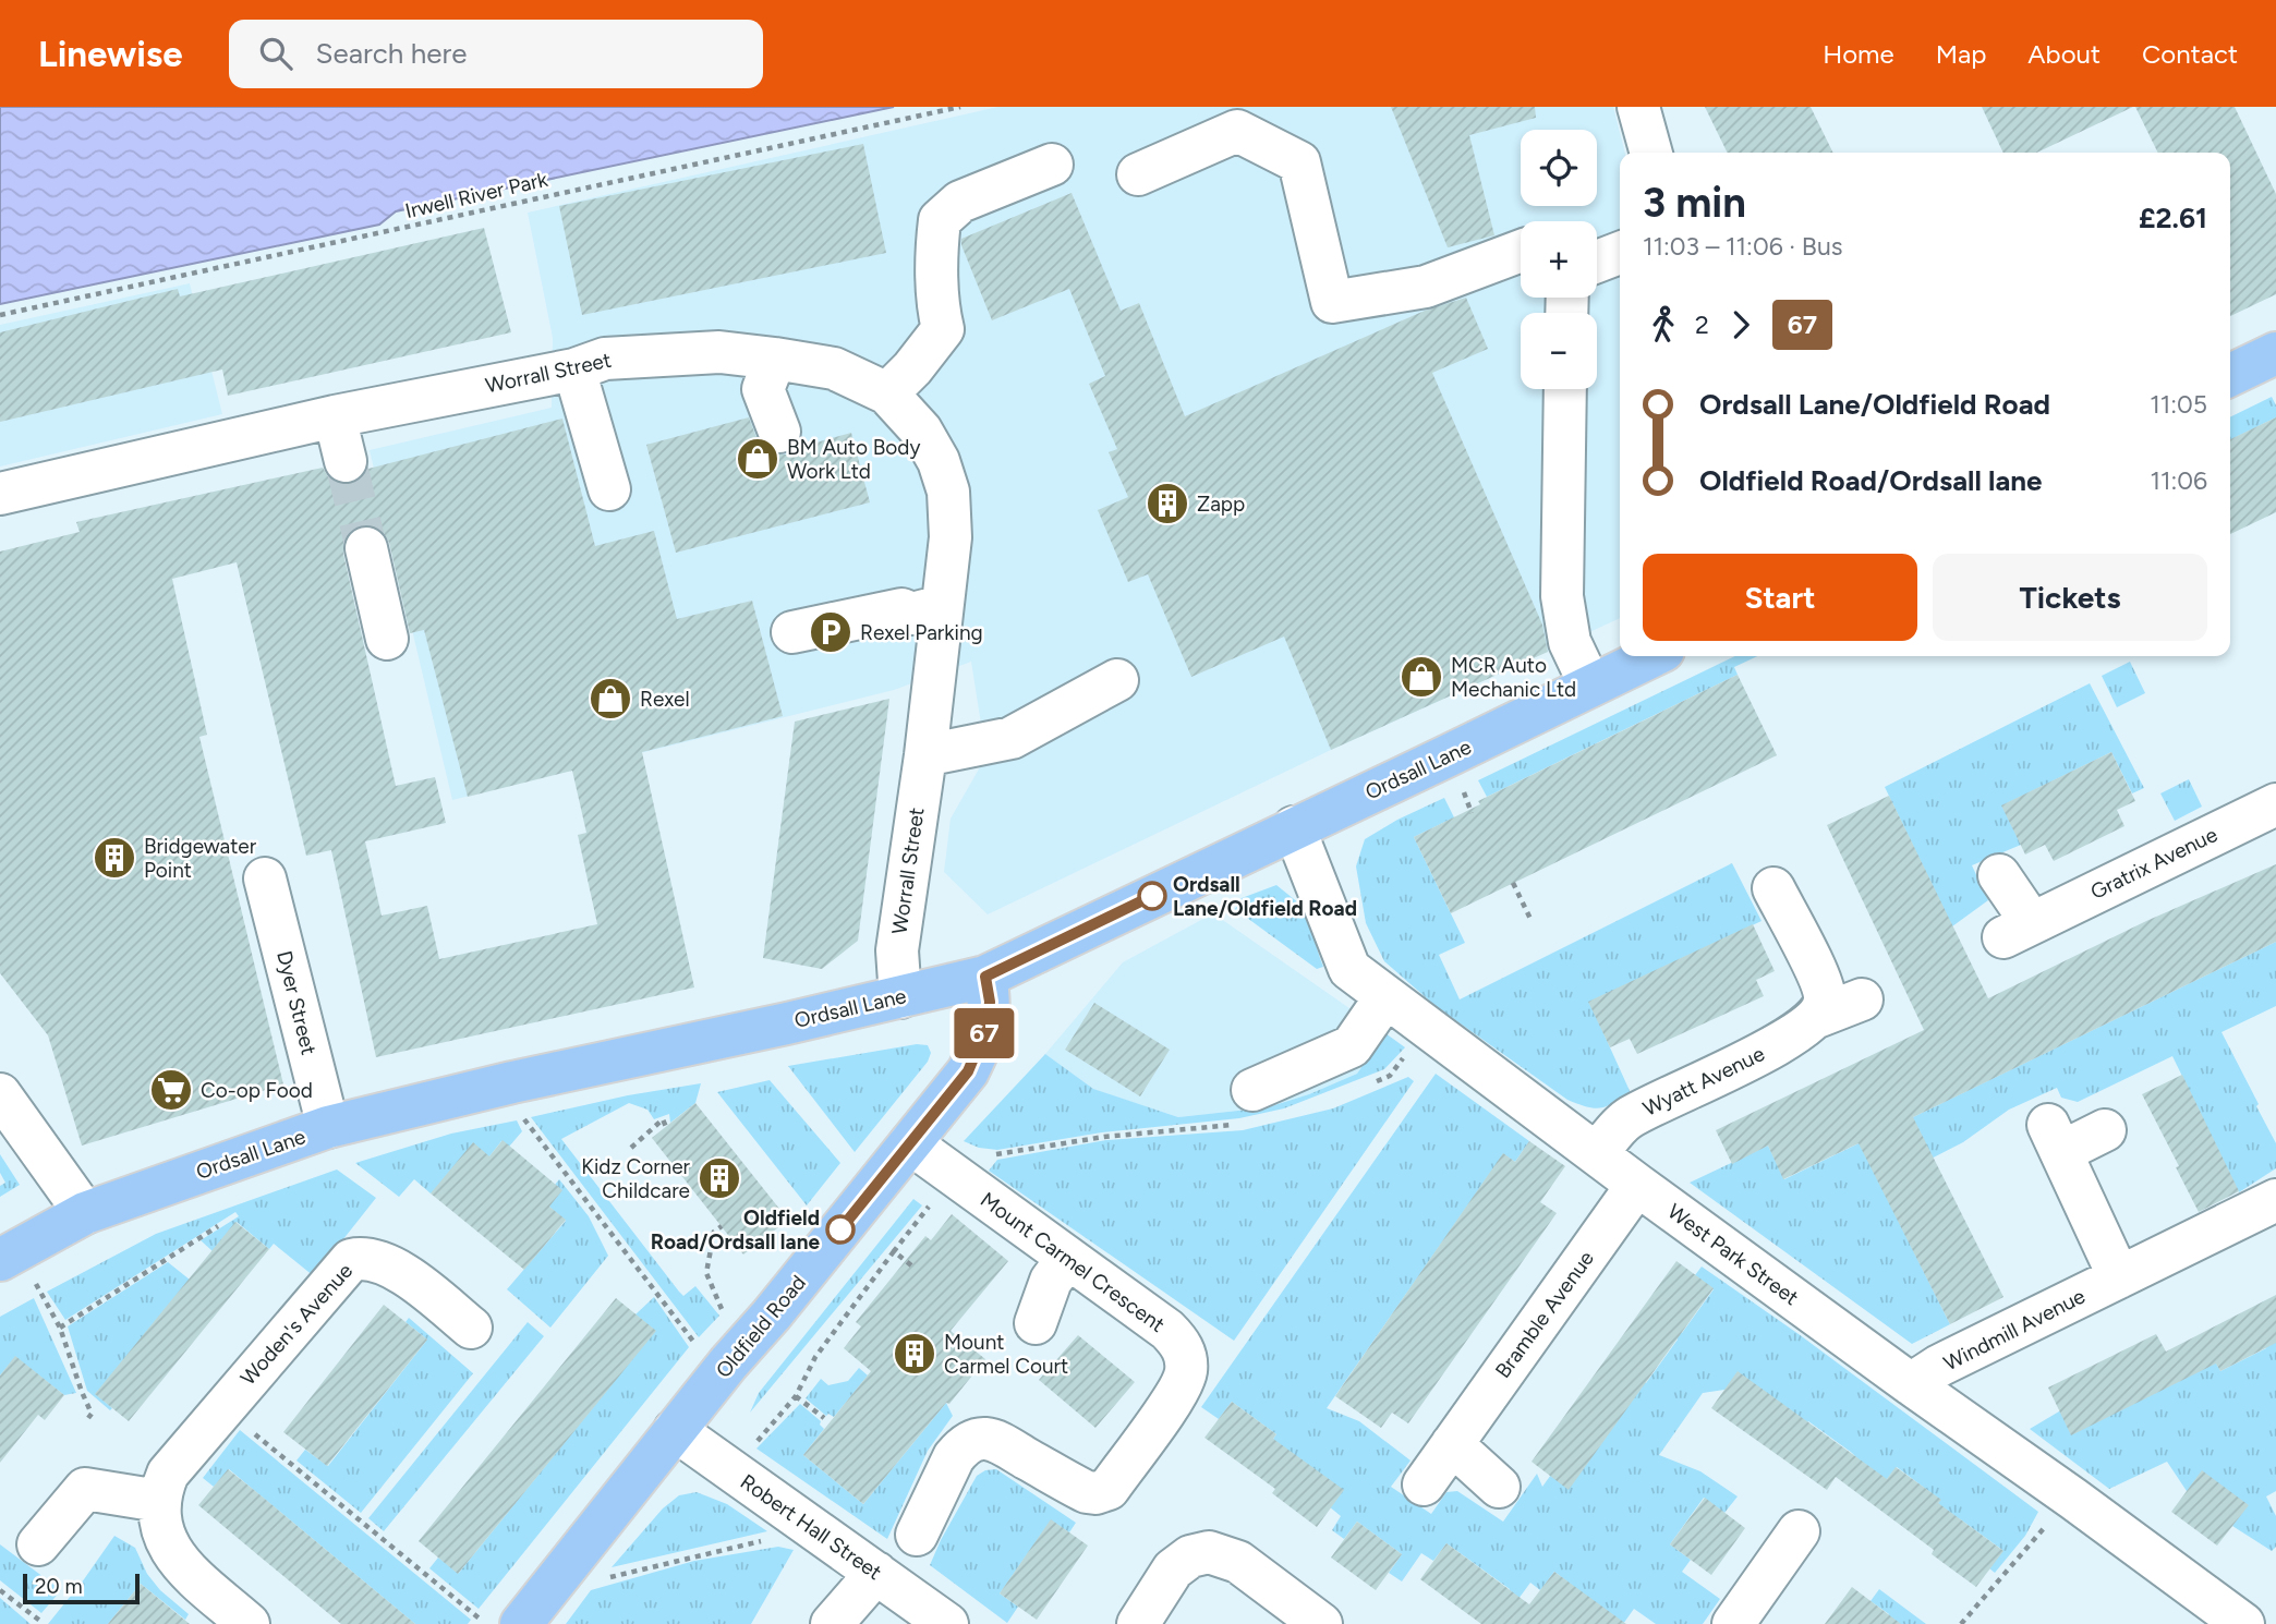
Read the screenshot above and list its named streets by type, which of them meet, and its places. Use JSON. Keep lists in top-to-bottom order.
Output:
{
  "streets": {
    "main road": ["Ordsall Lane", "Oldfield Road"],
    "street": [
      "Worrall Street",
      "Gratrix Avenue",
      "Dyer Street",
      "Wyatt Avenue",
      "West Park Street",
      "Mount Carmel Crescent",
      "Bramble Avenue",
      "Woden's Avenue",
      "Windmill Avenue",
      "Robert Hall Street"
    ],
    "path": ["Irwell River Park"]
  },
  "crossings": [
    ["Worrall Street", "Ordsall Lane"],
    ["Ordsall Lane", "Dyer Street"],
    ["Ordsall Lane", "West Park Street"],
    ["Ordsall Lane", "Oldfield Road"],
    ["Wyatt Avenue", "West Park Street"],
    ["West Park Street", "Bramble Avenue"],
    ["West Park Street", "Windmill Avenue"],
    ["Mount Carmel Crescent", "Oldfield Road"],
    ["Oldfield Road", "Robert Hall Street"]
  ],
  "places": {
    "shop": ["BM Auto Body Work Ltd", "MCR Auto Mechanic Ltd", "Rexel"],
    "building": [
      "Zapp",
      "Bridgewater Point",
      "Kidz Corner Childcare",
      "Mount Carmel Court"
    ],
    "parking": ["Rexel Parking"],
    "other": ["Ordsall Lane/Oldfield Road", "Oldfield Road/Ordsall lane"],
    "supermarket": ["Co-op Food"]
  },
  "lines": ["bus line 67"],
  "scale_bar": "20 m",
  "page": {
    "header": "Linewise",
    "search": "Search here",
    "nav": [
      "Home",
      "Map",
      "About",
      "Contact"
    ],
    "on_map": "67",
    "map_buttons": ["+", "−"],
    "heading": ["3 min", "11:03 – 11:06 · Bus", "£2.61"],
    "legs": ["2", "67"],
    "list": [
      {
        "name": "Ordsall Lane/Oldfield Road",
        "value": "11:05"
      },
      {
        "name": "Oldfield Road/Ordsall lane",
        "value": "11:06"
      }
    ],
    "buttons": ["Start", "Tickets"],
    "scale": "20 m"
  }
}
